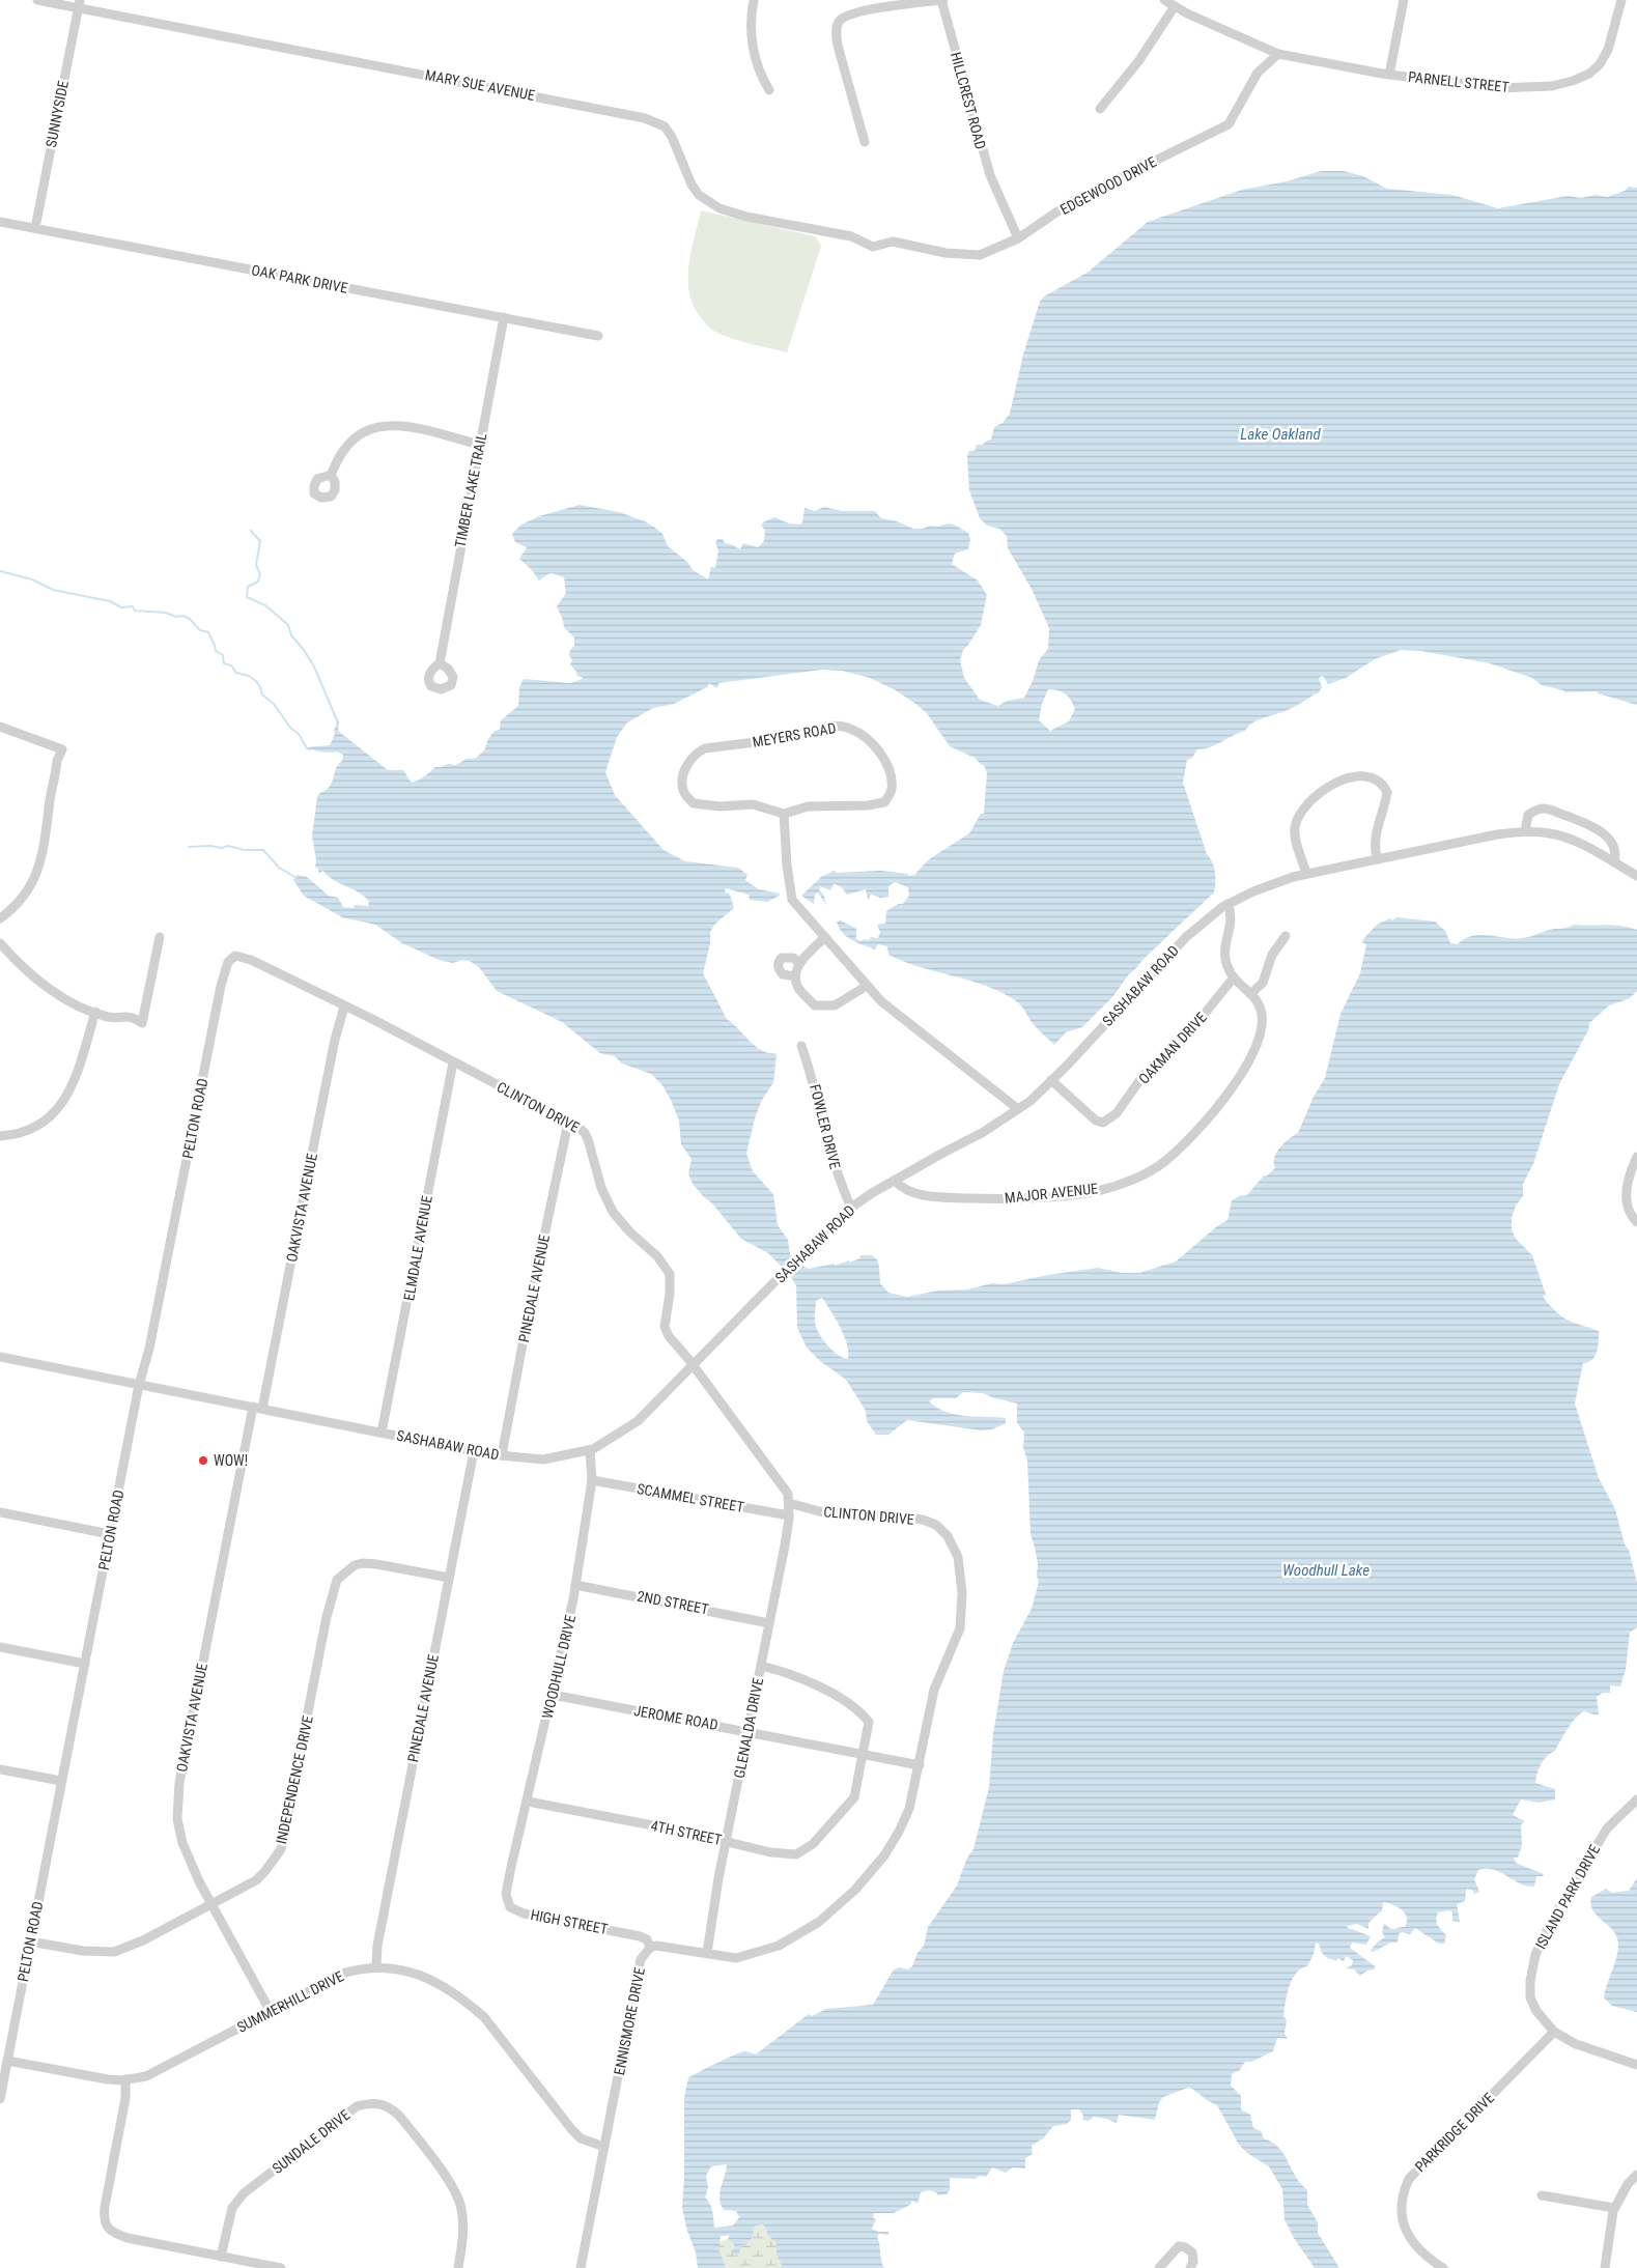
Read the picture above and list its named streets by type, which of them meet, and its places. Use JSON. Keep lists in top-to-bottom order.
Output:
{
  "streets": {
    "street": [
      "PARNELL STREET",
      "MARY SUE AVENUE",
      "HILLCREST ROAD",
      "SUNNYSIDE",
      "EDGEWOOD DRIVE",
      "OAK PARK DRIVE",
      "TIMBER LAKE TRAIL",
      "MEYERS ROAD",
      "SASHABAW ROAD",
      "OAKMAN DRIVE",
      "CLINTON DRIVE",
      "PELTON ROAD",
      "FOWLER DRIVE",
      "MAJOR AVENUE",
      "OAKVISTA AVENUE",
      "ELMDALE AVENUE",
      "PINEDALE AVENUE",
      "SCAMMEL STREET",
      "2ND STREET",
      "WOODHULL DRIVE",
      "JEROME ROAD",
      "GLENALDA DRIVE",
      "INDEPENDENCE DRIVE",
      "4TH STREET",
      "ISLAND PARK DRIVE",
      "HIGH STREET",
      "SUMMERHILL DRIVE",
      "ENNISMORE DRIVE",
      "PARKRIDGE DRIVE",
      "SUNDALE DRIVE"
    ]
  },
  "crossings": [
    ["PARNELL STREET", "EDGEWOOD DRIVE"],
    ["MARY SUE AVENUE", "SUNNYSIDE"],
    ["MARY SUE AVENUE", "EDGEWOOD DRIVE"],
    ["HILLCREST ROAD", "EDGEWOOD DRIVE"],
    ["SUNNYSIDE", "OAK PARK DRIVE"],
    ["OAK PARK DRIVE", "TIMBER LAKE TRAIL"],
    ["SASHABAW ROAD", "OAKMAN DRIVE"],
    ["SASHABAW ROAD", "CLINTON DRIVE"],
    ["SASHABAW ROAD", "PELTON ROAD"],
    ["SASHABAW ROAD", "FOWLER DRIVE"],
    ["SASHABAW ROAD", "MAJOR AVENUE"],
    ["SASHABAW ROAD", "OAKVISTA AVENUE"],
    ["SASHABAW ROAD", "ELMDALE AVENUE"],
    ["SASHABAW ROAD", "PINEDALE AVENUE"],
    ["SASHABAW ROAD", "WOODHULL DRIVE"],
    ["OAKMAN DRIVE", "MAJOR AVENUE"],
    ["CLINTON DRIVE", "PELTON ROAD"],
    ["CLINTON DRIVE", "OAKVISTA AVENUE"],
    ["CLINTON DRIVE", "ELMDALE AVENUE"],
    ["CLINTON DRIVE", "PINEDALE AVENUE"],
    ["CLINTON DRIVE", "JEROME ROAD"],
    ["CLINTON DRIVE", "GLENALDA DRIVE"],
    ["PELTON ROAD", "INDEPENDENCE DRIVE"],
    ["PELTON ROAD", "SUMMERHILL DRIVE"],
    ["OAKVISTA AVENUE", "INDEPENDENCE DRIVE"],
    ["OAKVISTA AVENUE", "SUMMERHILL DRIVE"],
    ["PINEDALE AVENUE", "INDEPENDENCE DRIVE"],
    ["PINEDALE AVENUE", "SUMMERHILL DRIVE"],
    ["SCAMMEL STREET", "WOODHULL DRIVE"],
    ["SCAMMEL STREET", "GLENALDA DRIVE"],
    ["2ND STREET", "WOODHULL DRIVE"],
    ["2ND STREET", "GLENALDA DRIVE"],
    ["WOODHULL DRIVE", "JEROME ROAD"],
    ["WOODHULL DRIVE", "4TH STREET"],
    ["WOODHULL DRIVE", "HIGH STREET"],
    ["JEROME ROAD", "GLENALDA DRIVE"],
    ["JEROME ROAD", "4TH STREET"],
    ["GLENALDA DRIVE", "4TH STREET"],
    ["ISLAND PARK DRIVE", "PARKRIDGE DRIVE"],
    ["HIGH STREET", "ENNISMORE DRIVE"],
    ["SUMMERHILL DRIVE", "ENNISMORE DRIVE"]
  ],
  "water": ["Lake Oakland", "Woodhull Lake"],
  "places": ["WOW!"]
}
